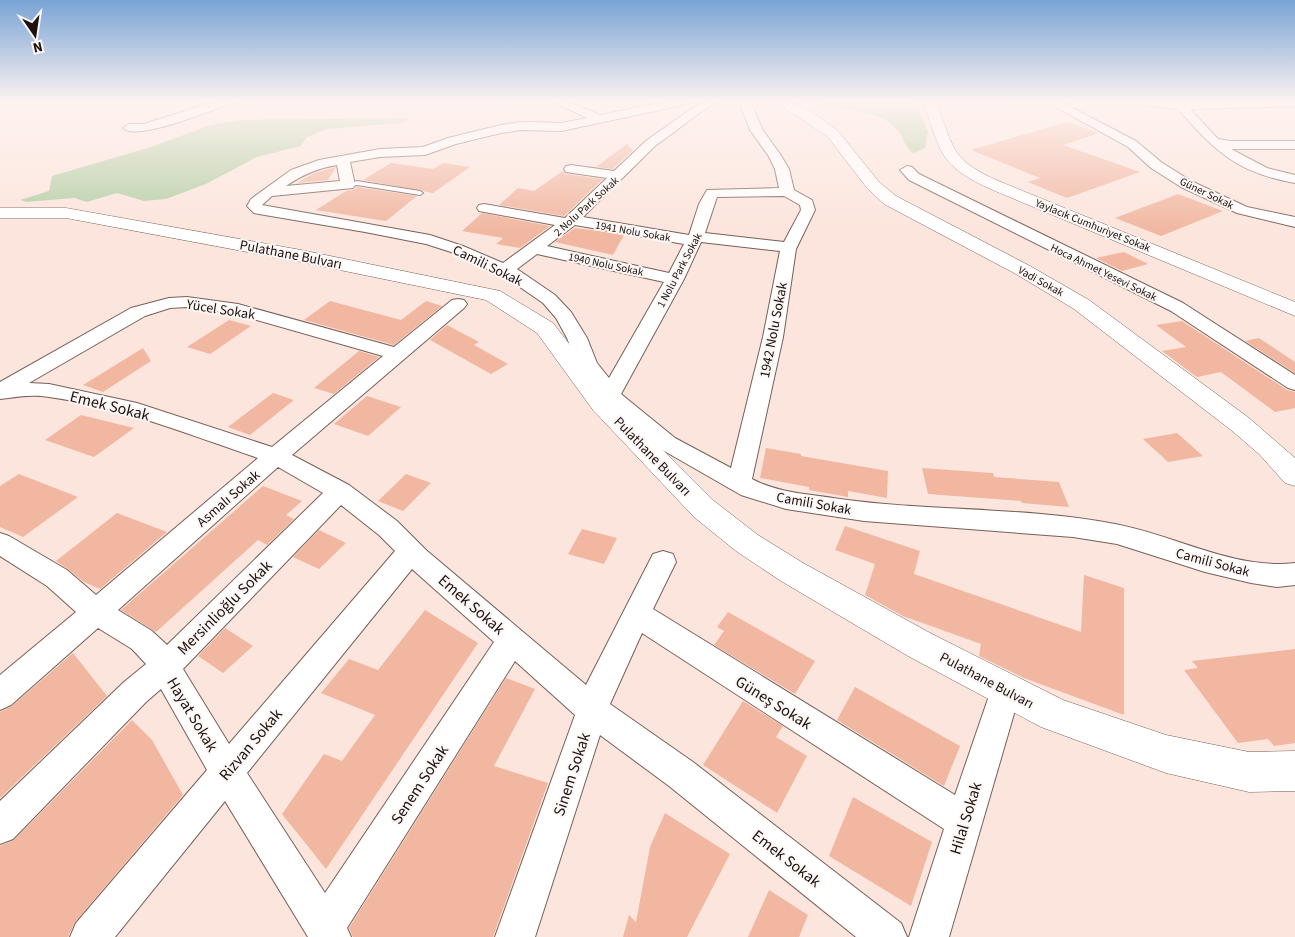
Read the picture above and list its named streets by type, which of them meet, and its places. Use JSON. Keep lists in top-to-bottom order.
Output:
{
  "streets": {
    "street": [
      "Güner Sokak",
      "2 Nolu Park Sokak",
      "Yaylacık Cumhuriyet Sokak",
      "1941 Nolu Sokak",
      "Pulathane Bulvarı",
      "1940 Nolu Sokak",
      "Camili Sokak",
      "1 Nolu Park Sokak",
      "Hoca Ahmet Yesevi Sokak",
      "Vadi Sokak",
      "Yücel Sokak",
      "1942 Nolu Sokak",
      "Emek Sokak",
      "Asmalı Sokak",
      "Mersinlioğlu Sokak",
      "Güneş Sokak",
      "Hayat Sokak",
      "Rizvan Sokak",
      "Sinem Sokak",
      "Senem Sokak",
      "Hilal Sokak"
    ]
  },
  "crossings": [
    ["2 Nolu Park Sokak", "1941 Nolu Sokak"],
    ["2 Nolu Park Sokak", "1940 Nolu Sokak"],
    ["2 Nolu Park Sokak", "Camili Sokak"],
    ["1941 Nolu Sokak", "1 Nolu Park Sokak"],
    ["1941 Nolu Sokak", "1942 Nolu Sokak"],
    ["1940 Nolu Sokak", "1 Nolu Park Sokak"],
    ["Camili Sokak", "1 Nolu Park Sokak"],
    ["Camili Sokak", "1942 Nolu Sokak"],
    ["1 Nolu Park Sokak", "1942 Nolu Sokak"],
    ["Yücel Sokak", "Emek Sokak"],
    ["Yücel Sokak", "Asmalı Sokak"],
    ["Emek Sokak", "Asmalı Sokak"],
    ["Emek Sokak", "Mersinlioğlu Sokak"],
    ["Emek Sokak", "Rizvan Sokak"],
    ["Emek Sokak", "Sinem Sokak"],
    ["Emek Sokak", "Senem Sokak"],
    ["Asmalı Sokak", "Hayat Sokak"],
    ["Mersinlioğlu Sokak", "Hayat Sokak"],
    ["Güneş Sokak", "Sinem Sokak"],
    ["Güneş Sokak", "Hilal Sokak"],
    ["Hayat Sokak", "Rizvan Sokak"],
    ["Hayat Sokak", "Senem Sokak"]
  ],
  "north": "bottom"
}
